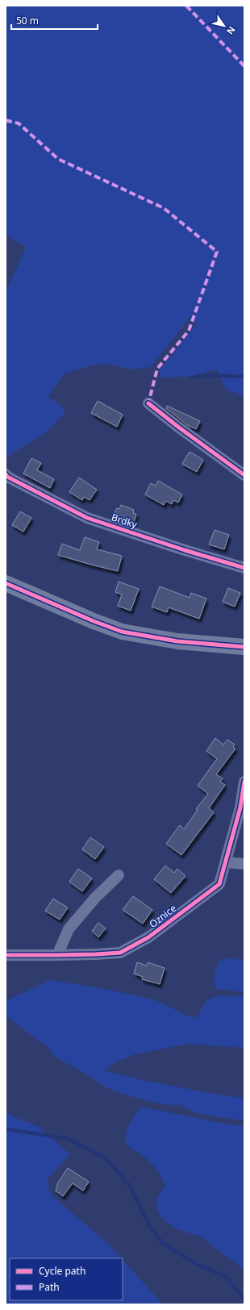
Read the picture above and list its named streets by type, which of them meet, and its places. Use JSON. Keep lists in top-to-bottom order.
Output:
{
  "streets": {
    "street": ["Brdky", "Oznice"]
  },
  "legend": ["Cycle path", "Path"],
  "scale_bar": "50 m",
  "north": "bottom right"
}
